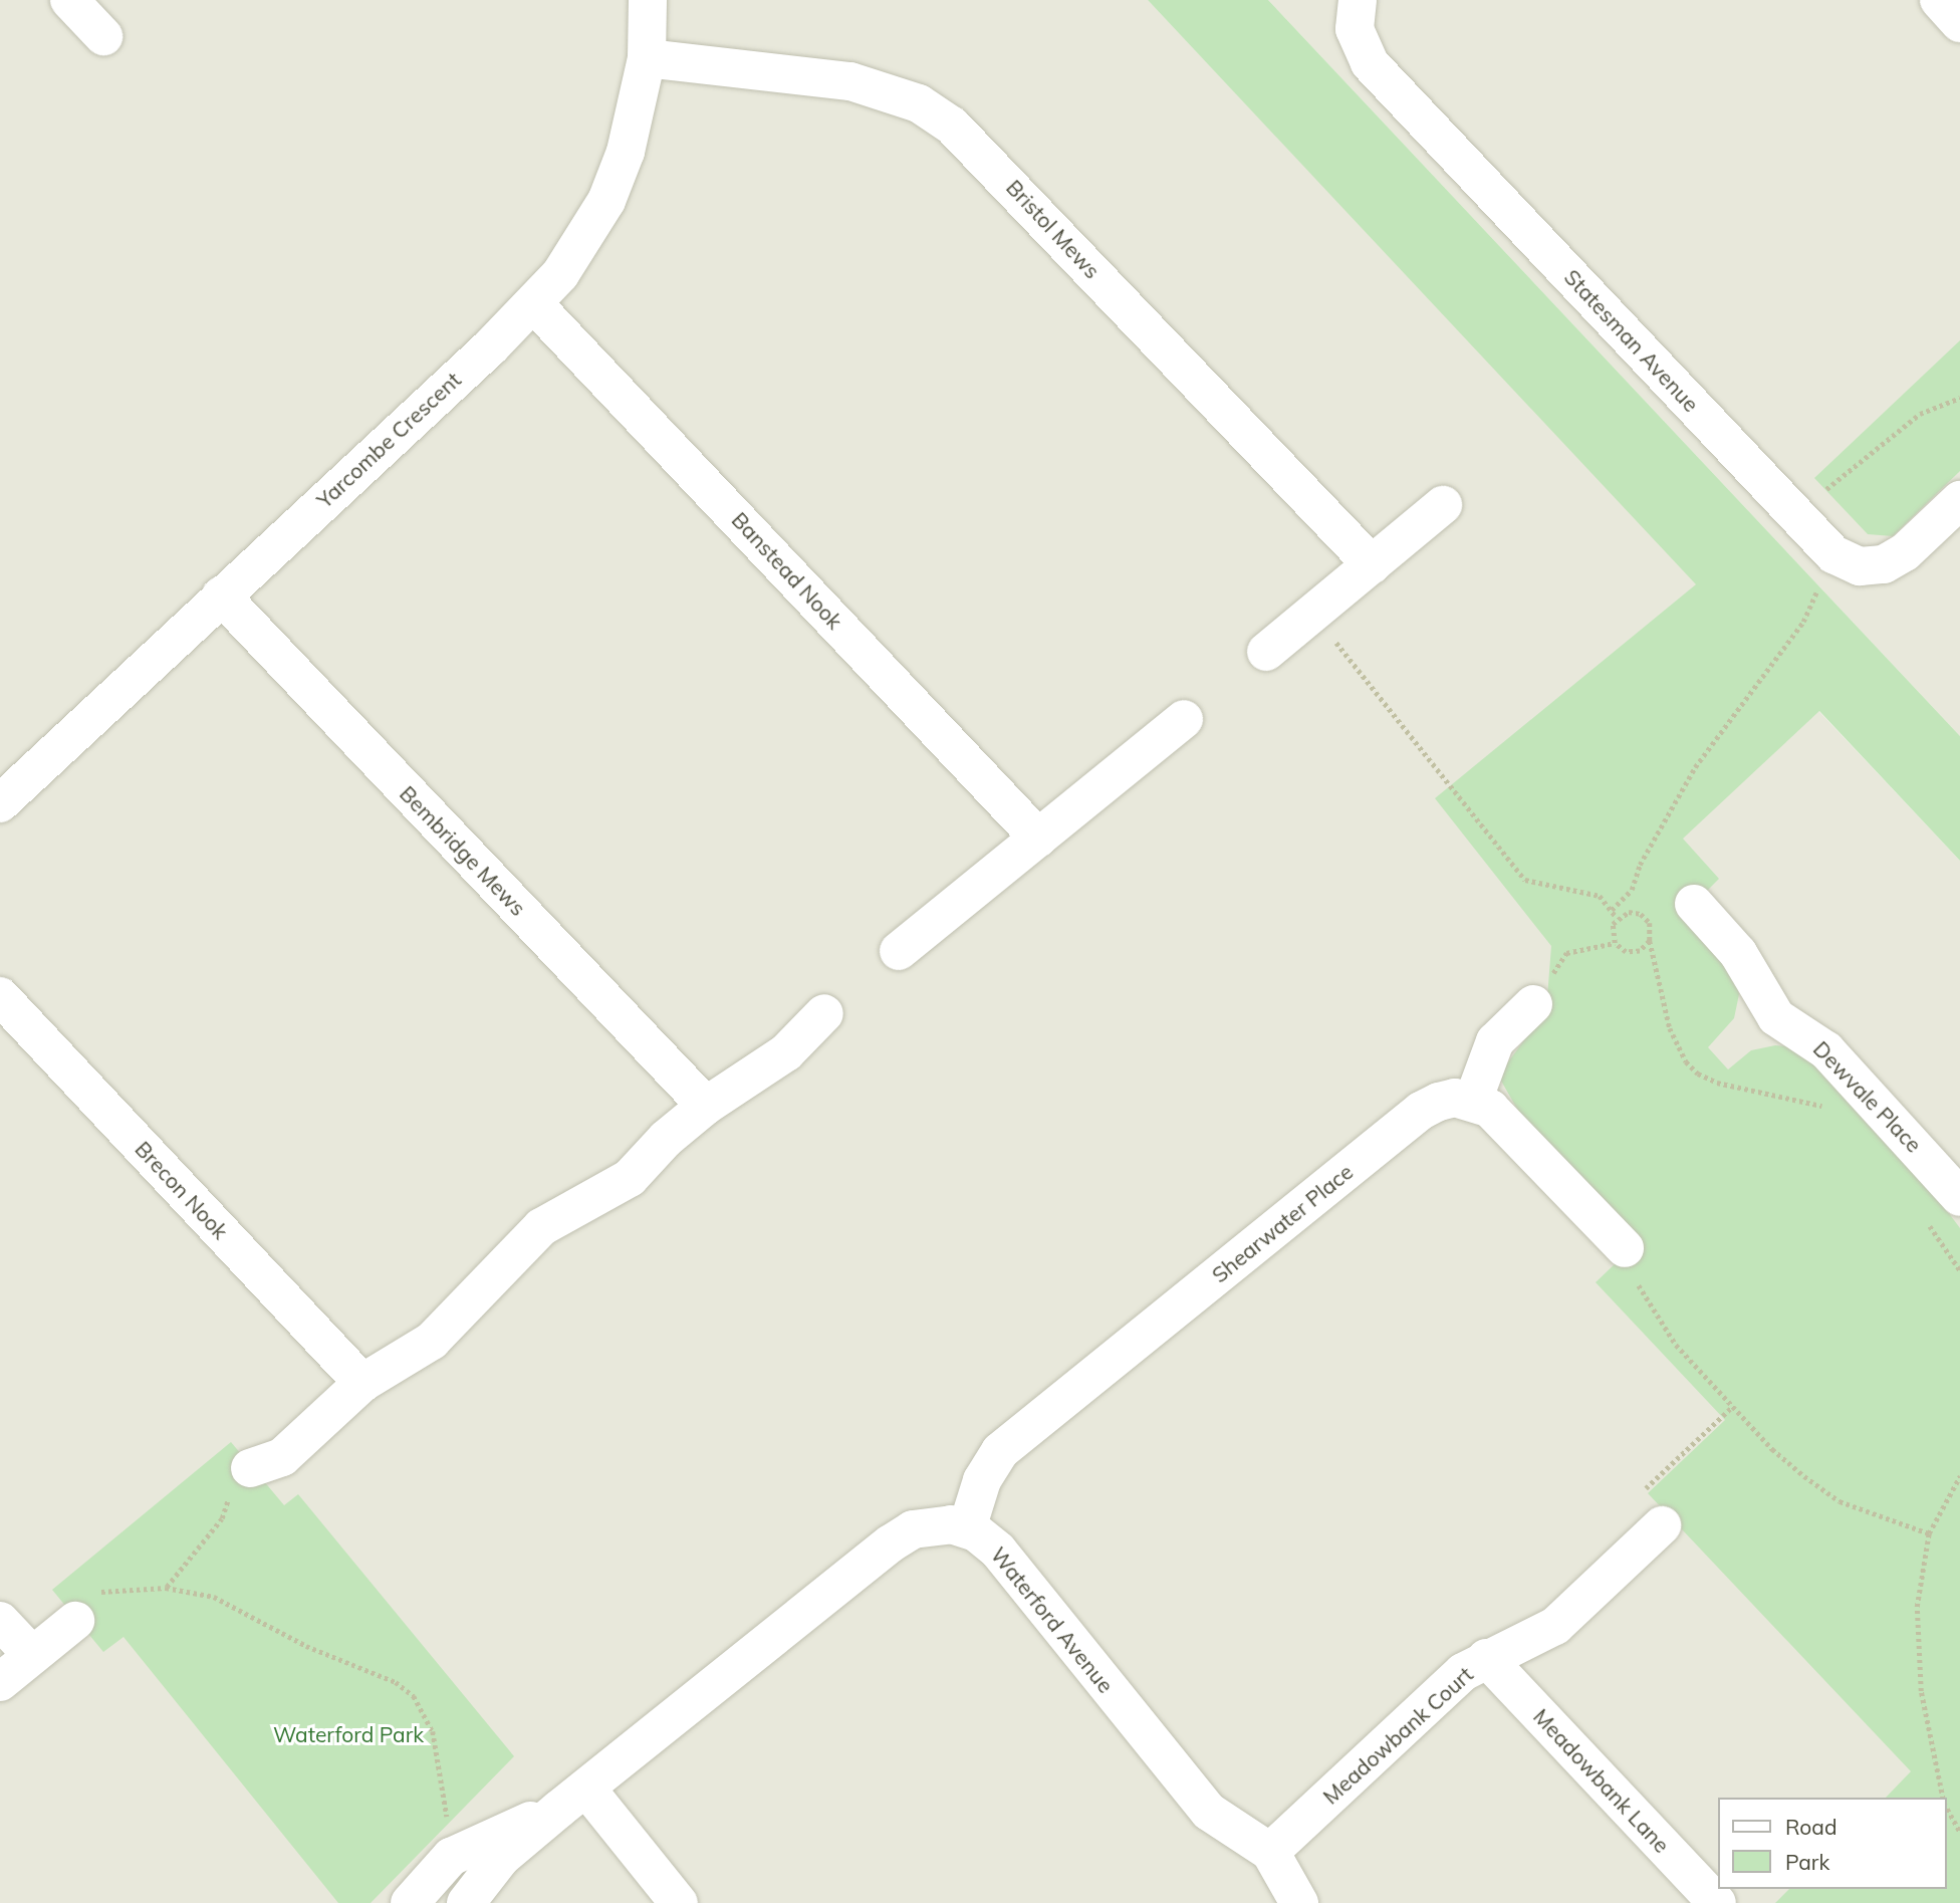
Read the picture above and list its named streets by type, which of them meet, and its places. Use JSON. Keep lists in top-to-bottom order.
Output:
{
  "streets": {
    "street": [
      "Bristol Mews",
      "Statesman Avenue",
      "Yarcombe Crescent",
      "Banstead Nook",
      "Bembridge Mews",
      "Dewvale Place",
      "Brecon Nook",
      "Shearwater Place",
      "Waterford Avenue",
      "Meadowbank Court",
      "Meadowbank Lane"
    ]
  },
  "crossings": [
    ["Bristol Mews", "Yarcombe Crescent"],
    ["Yarcombe Crescent", "Banstead Nook"],
    ["Yarcombe Crescent", "Bembridge Mews"],
    ["Shearwater Place", "Waterford Avenue"],
    ["Waterford Avenue", "Meadowbank Court"],
    ["Meadowbank Court", "Meadowbank Lane"]
  ],
  "parks": ["Waterford Park"],
  "legend": ["Road", "Park"]
}
